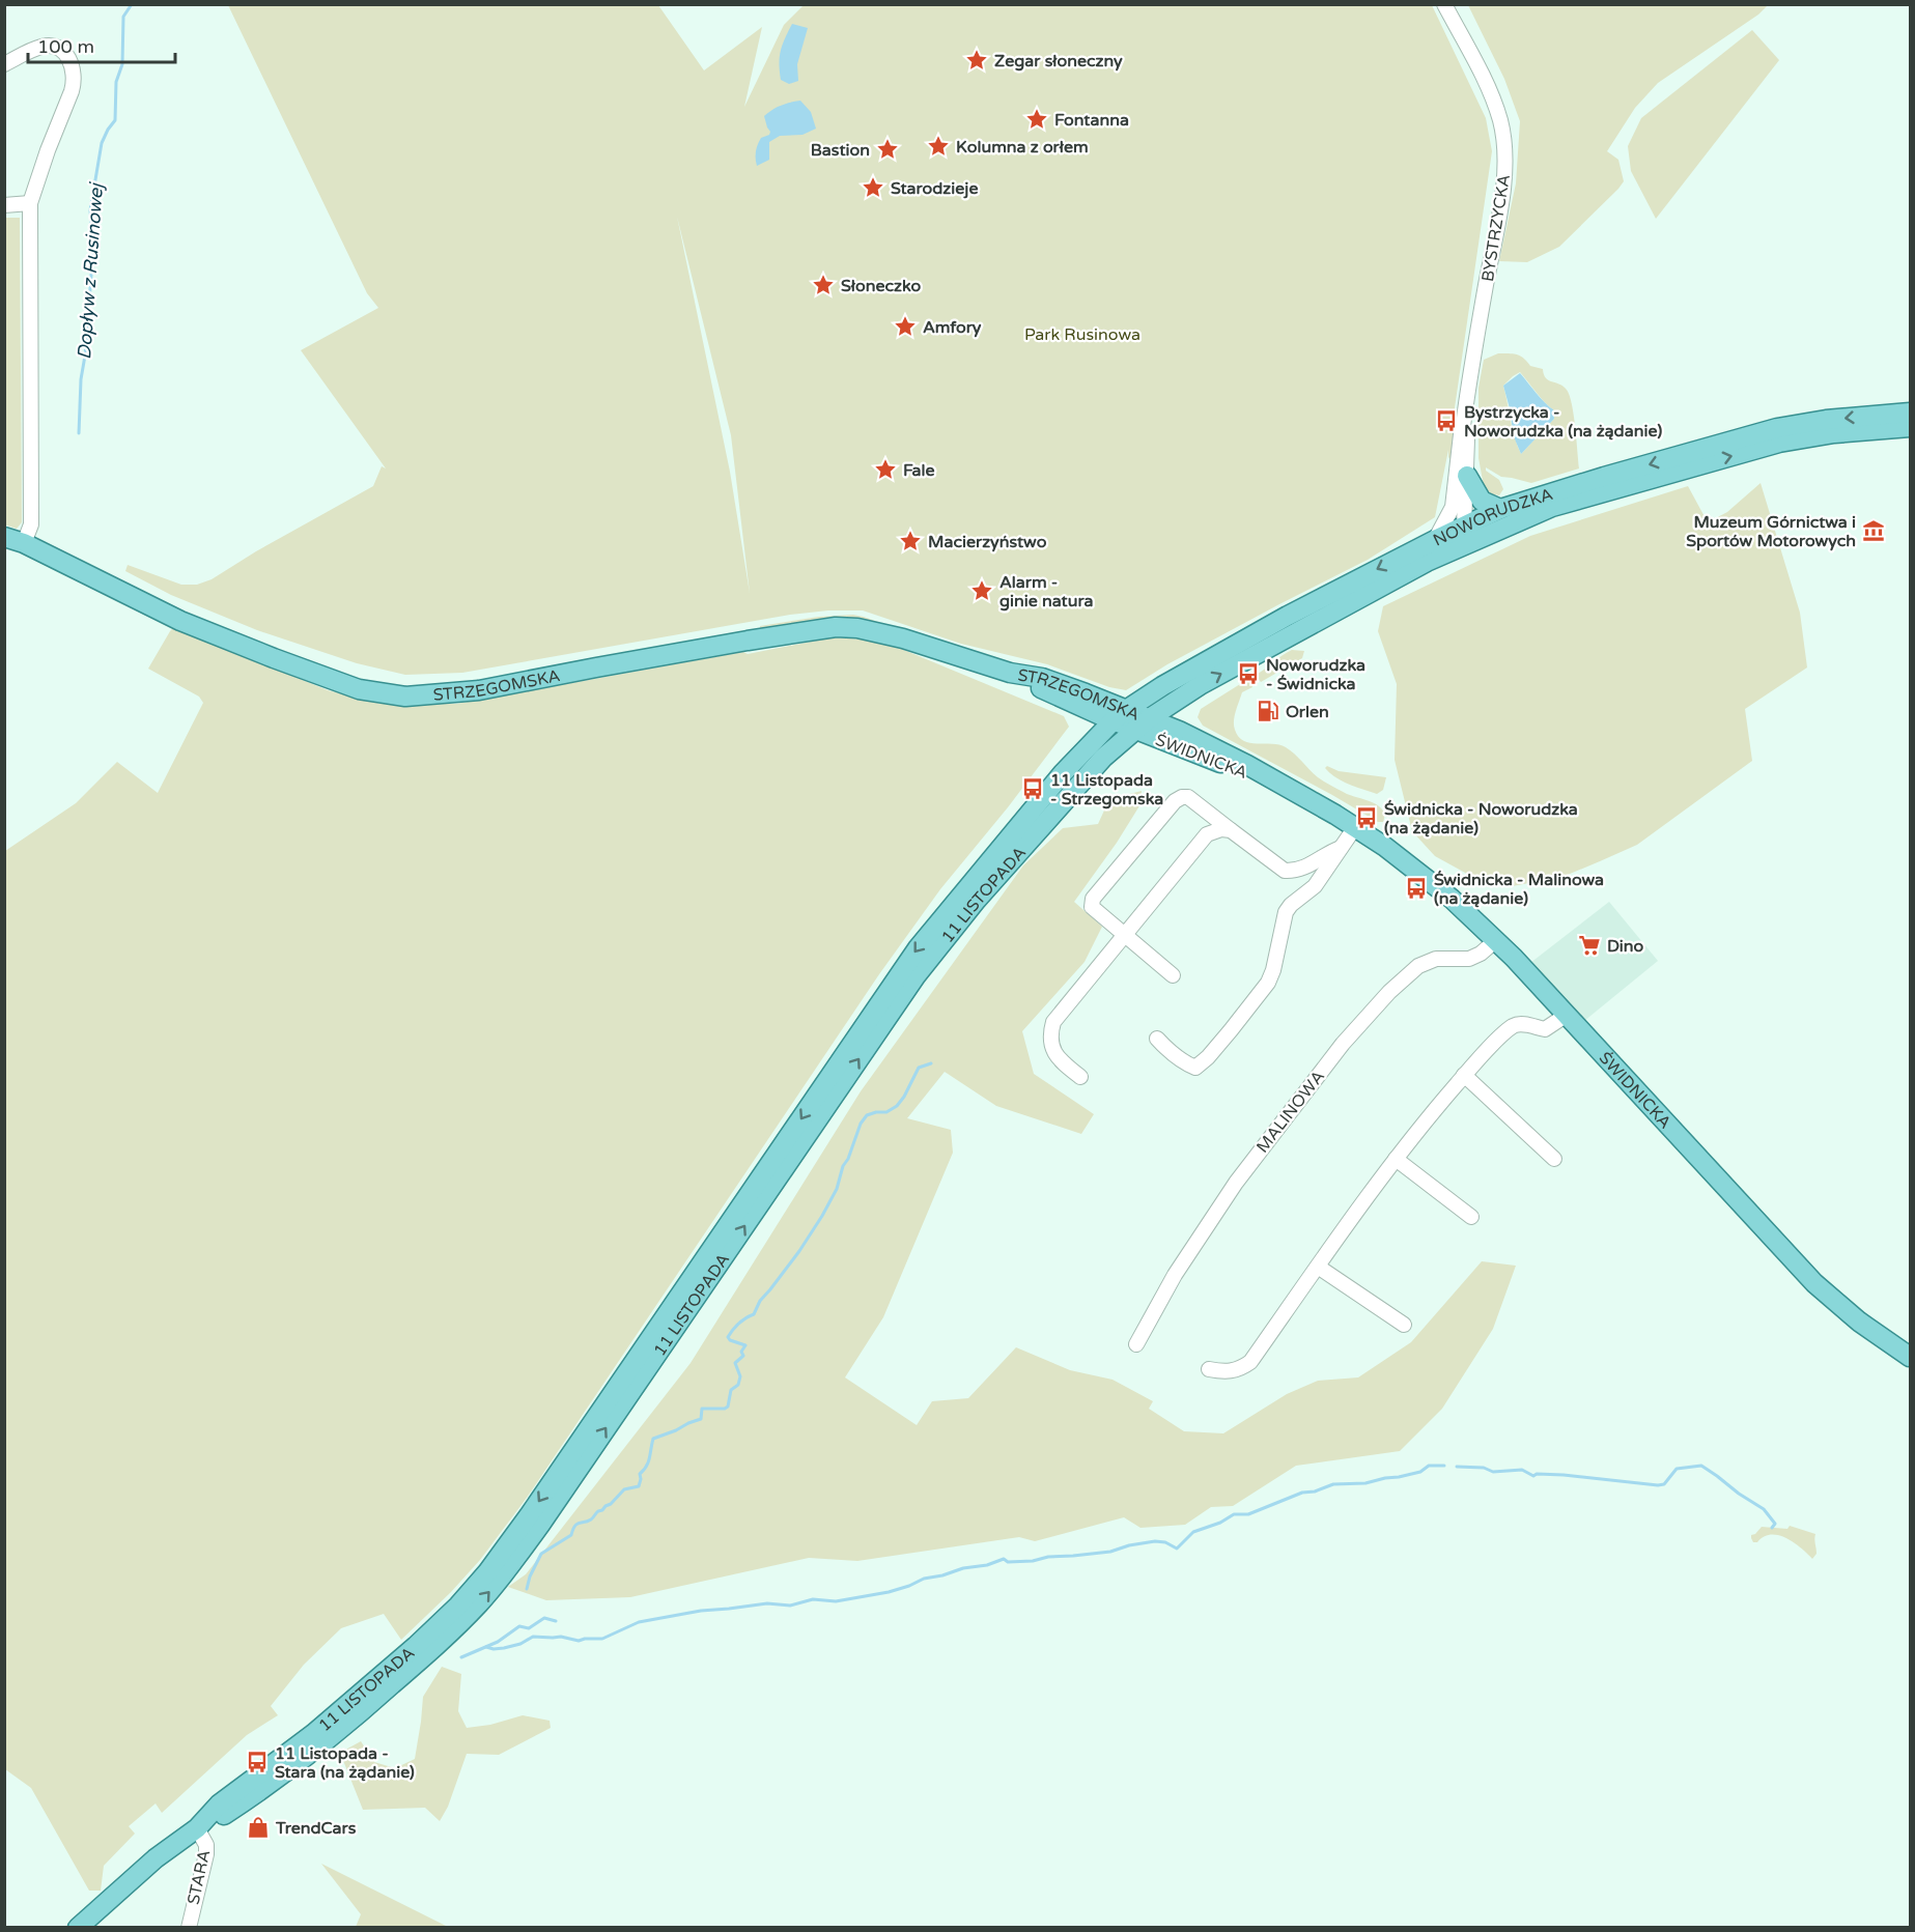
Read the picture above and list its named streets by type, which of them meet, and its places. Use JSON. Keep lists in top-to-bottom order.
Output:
{
  "streets": {
    "main road": [
      "NOWORUDZKA",
      "STRZEGOMSKA",
      "ŚWIDNICKA",
      "11 LISTOPADA"
    ],
    "street": ["BYSTRZYCKA", "MALINOWA", "STARA"]
  },
  "crossings": [
    ["BYSTRZYCKA", "NOWORUDZKA"],
    ["NOWORUDZKA", "STRZEGOMSKA"],
    ["NOWORUDZKA", "ŚWIDNICKA"],
    ["NOWORUDZKA", "11 LISTOPADA"],
    ["STRZEGOMSKA", "ŚWIDNICKA"],
    ["STRZEGOMSKA", "11 LISTOPADA"],
    ["ŚWIDNICKA", "11 LISTOPADA"],
    ["ŚWIDNICKA", "MALINOWA"],
    ["11 LISTOPADA", "STARA"]
  ],
  "water": ["Dopływ z Rusinowej"],
  "parks": ["Park Rusinowa"],
  "places": {
    "place": [
      "Zegar słoneczny",
      "Fontanna",
      "Kolumna z orłem",
      "Bastion",
      "Starodzieje",
      "Słoneczko",
      "Amfory",
      "Fale",
      "Macierzyństwo",
      "Alarm - ginie natura"
    ],
    "bus stop": [
      "Bystrzycka - Noworudzka (na żądanie)",
      "Noworudzka - Świdnicka",
      "11 Listopada - Strzegomska",
      "Świdnicka - Noworudzka (na żądanie)",
      "Świdnicka - Malinowa (na żądanie)",
      "11 Listopada - Stara (na żądanie)"
    ],
    "museum": ["Muzeum Górnictwa i Sportów Motorowych"],
    "fuel station": ["Orlen"],
    "supermarket": ["Dino"],
    "shop": ["TrendCars"]
  },
  "scale_bar": "100 m"
}
